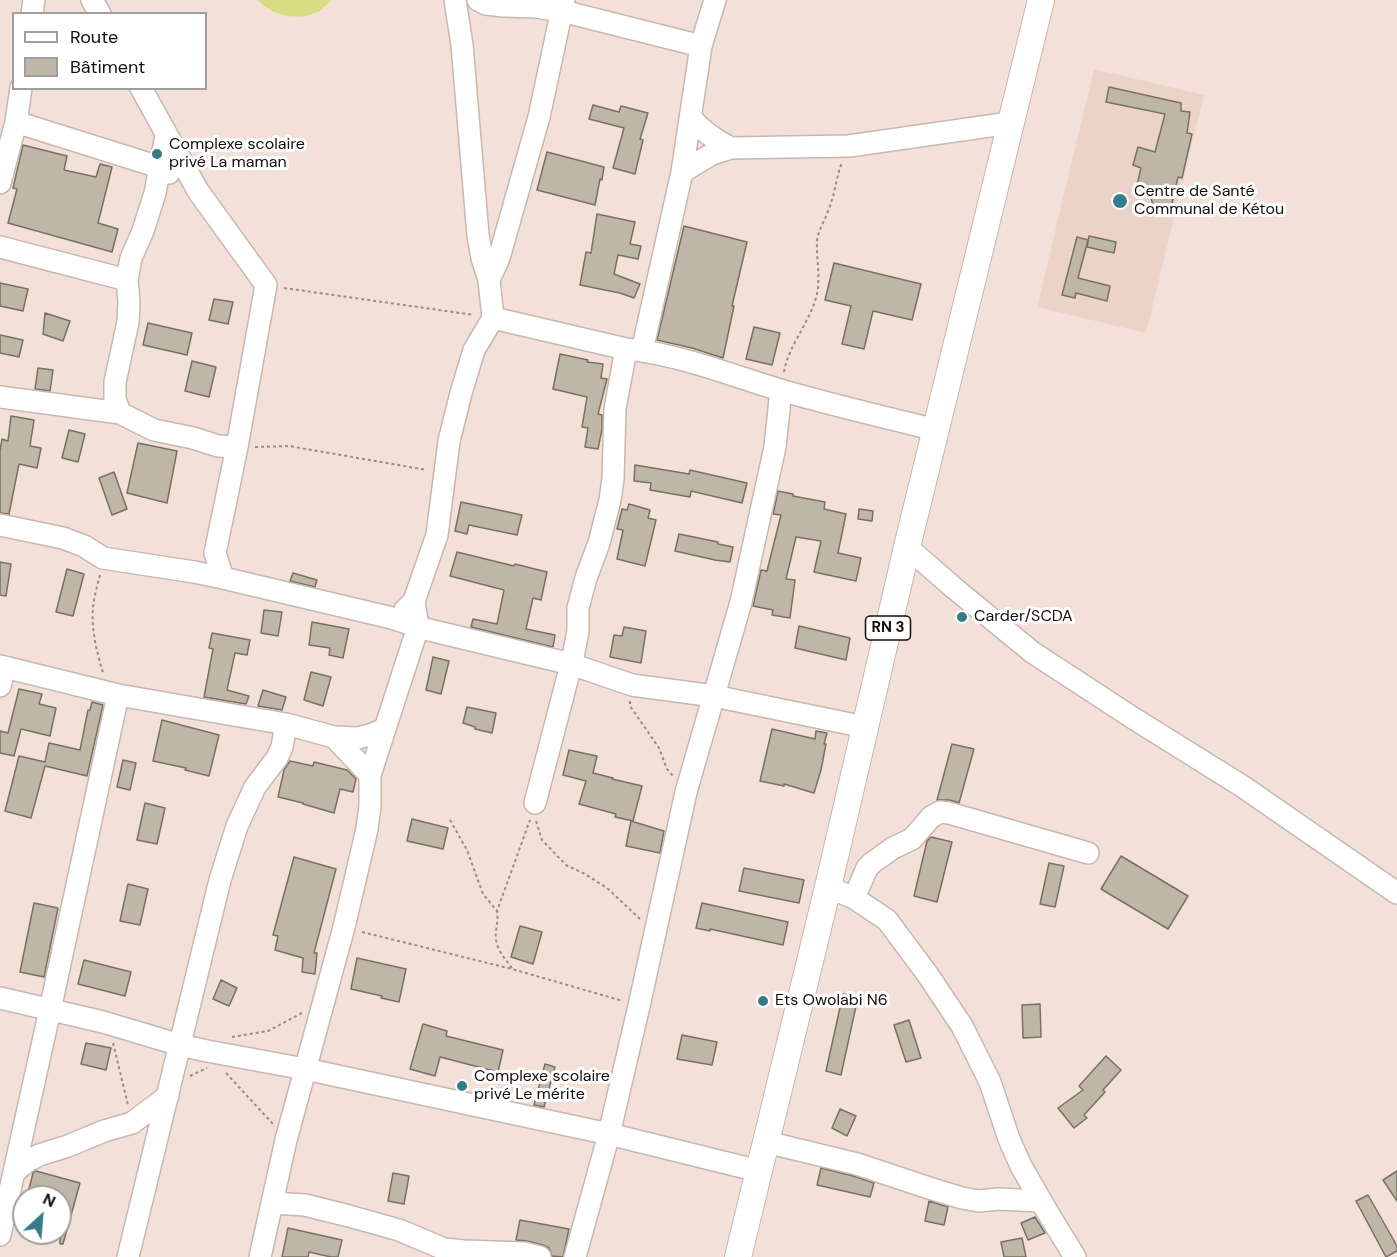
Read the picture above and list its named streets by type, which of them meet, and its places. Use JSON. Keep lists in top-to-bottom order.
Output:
{
  "streets": {
    "main road": ["RN 3"]
  },
  "places": [
    "Complexe scolaire privé La maman",
    "Centre de Santé Communal de Kétou",
    "Carder/SCDA",
    "Ets Owolabi N6",
    "Complexe scolaire privé Le mérite"
  ],
  "legend": ["Route", "Bâtiment"],
  "north": "top right"
}
